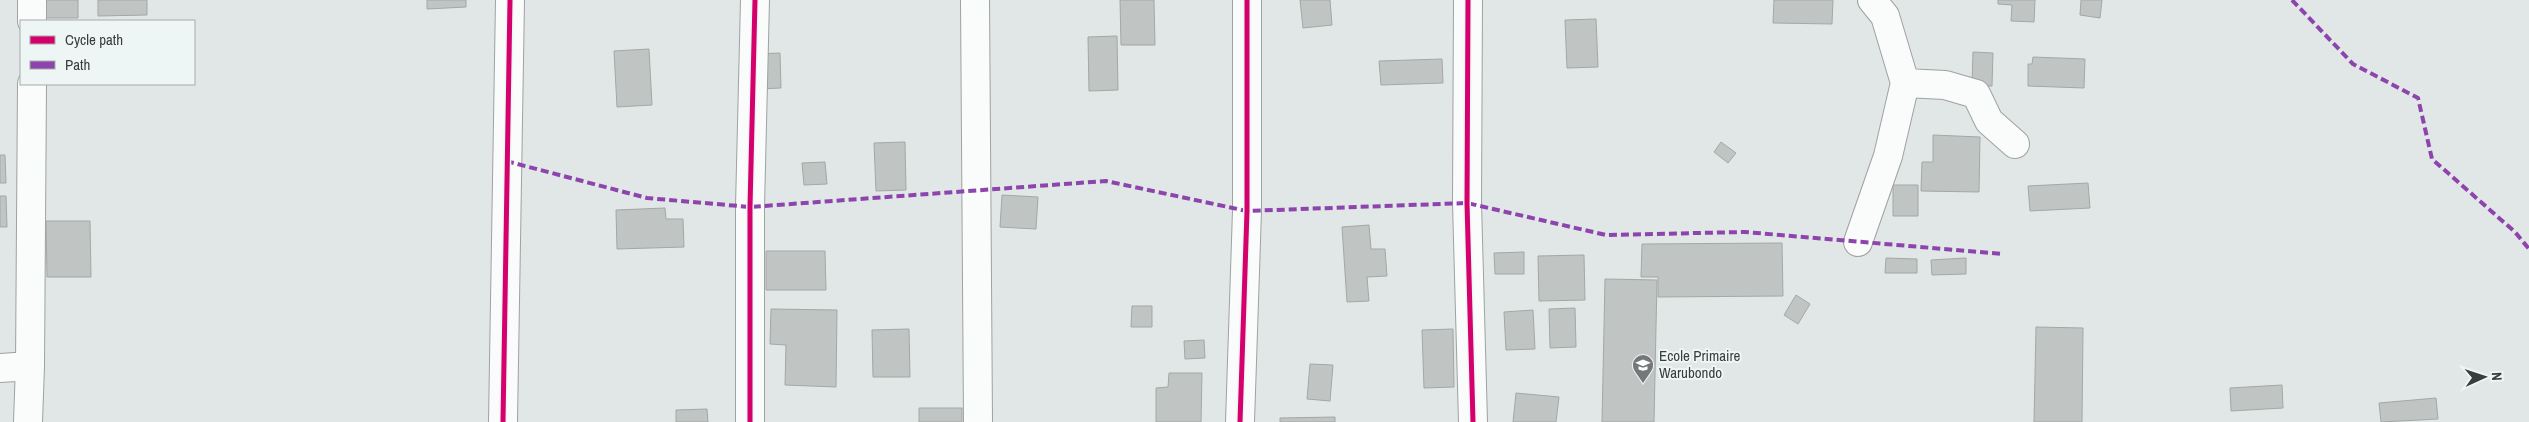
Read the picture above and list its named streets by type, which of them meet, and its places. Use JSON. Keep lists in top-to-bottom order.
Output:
{
  "places": {
    "school or university": ["Ecole Primaire Warubondo"]
  },
  "legend": ["Cycle path", "Path"],
  "north": "right"
}
